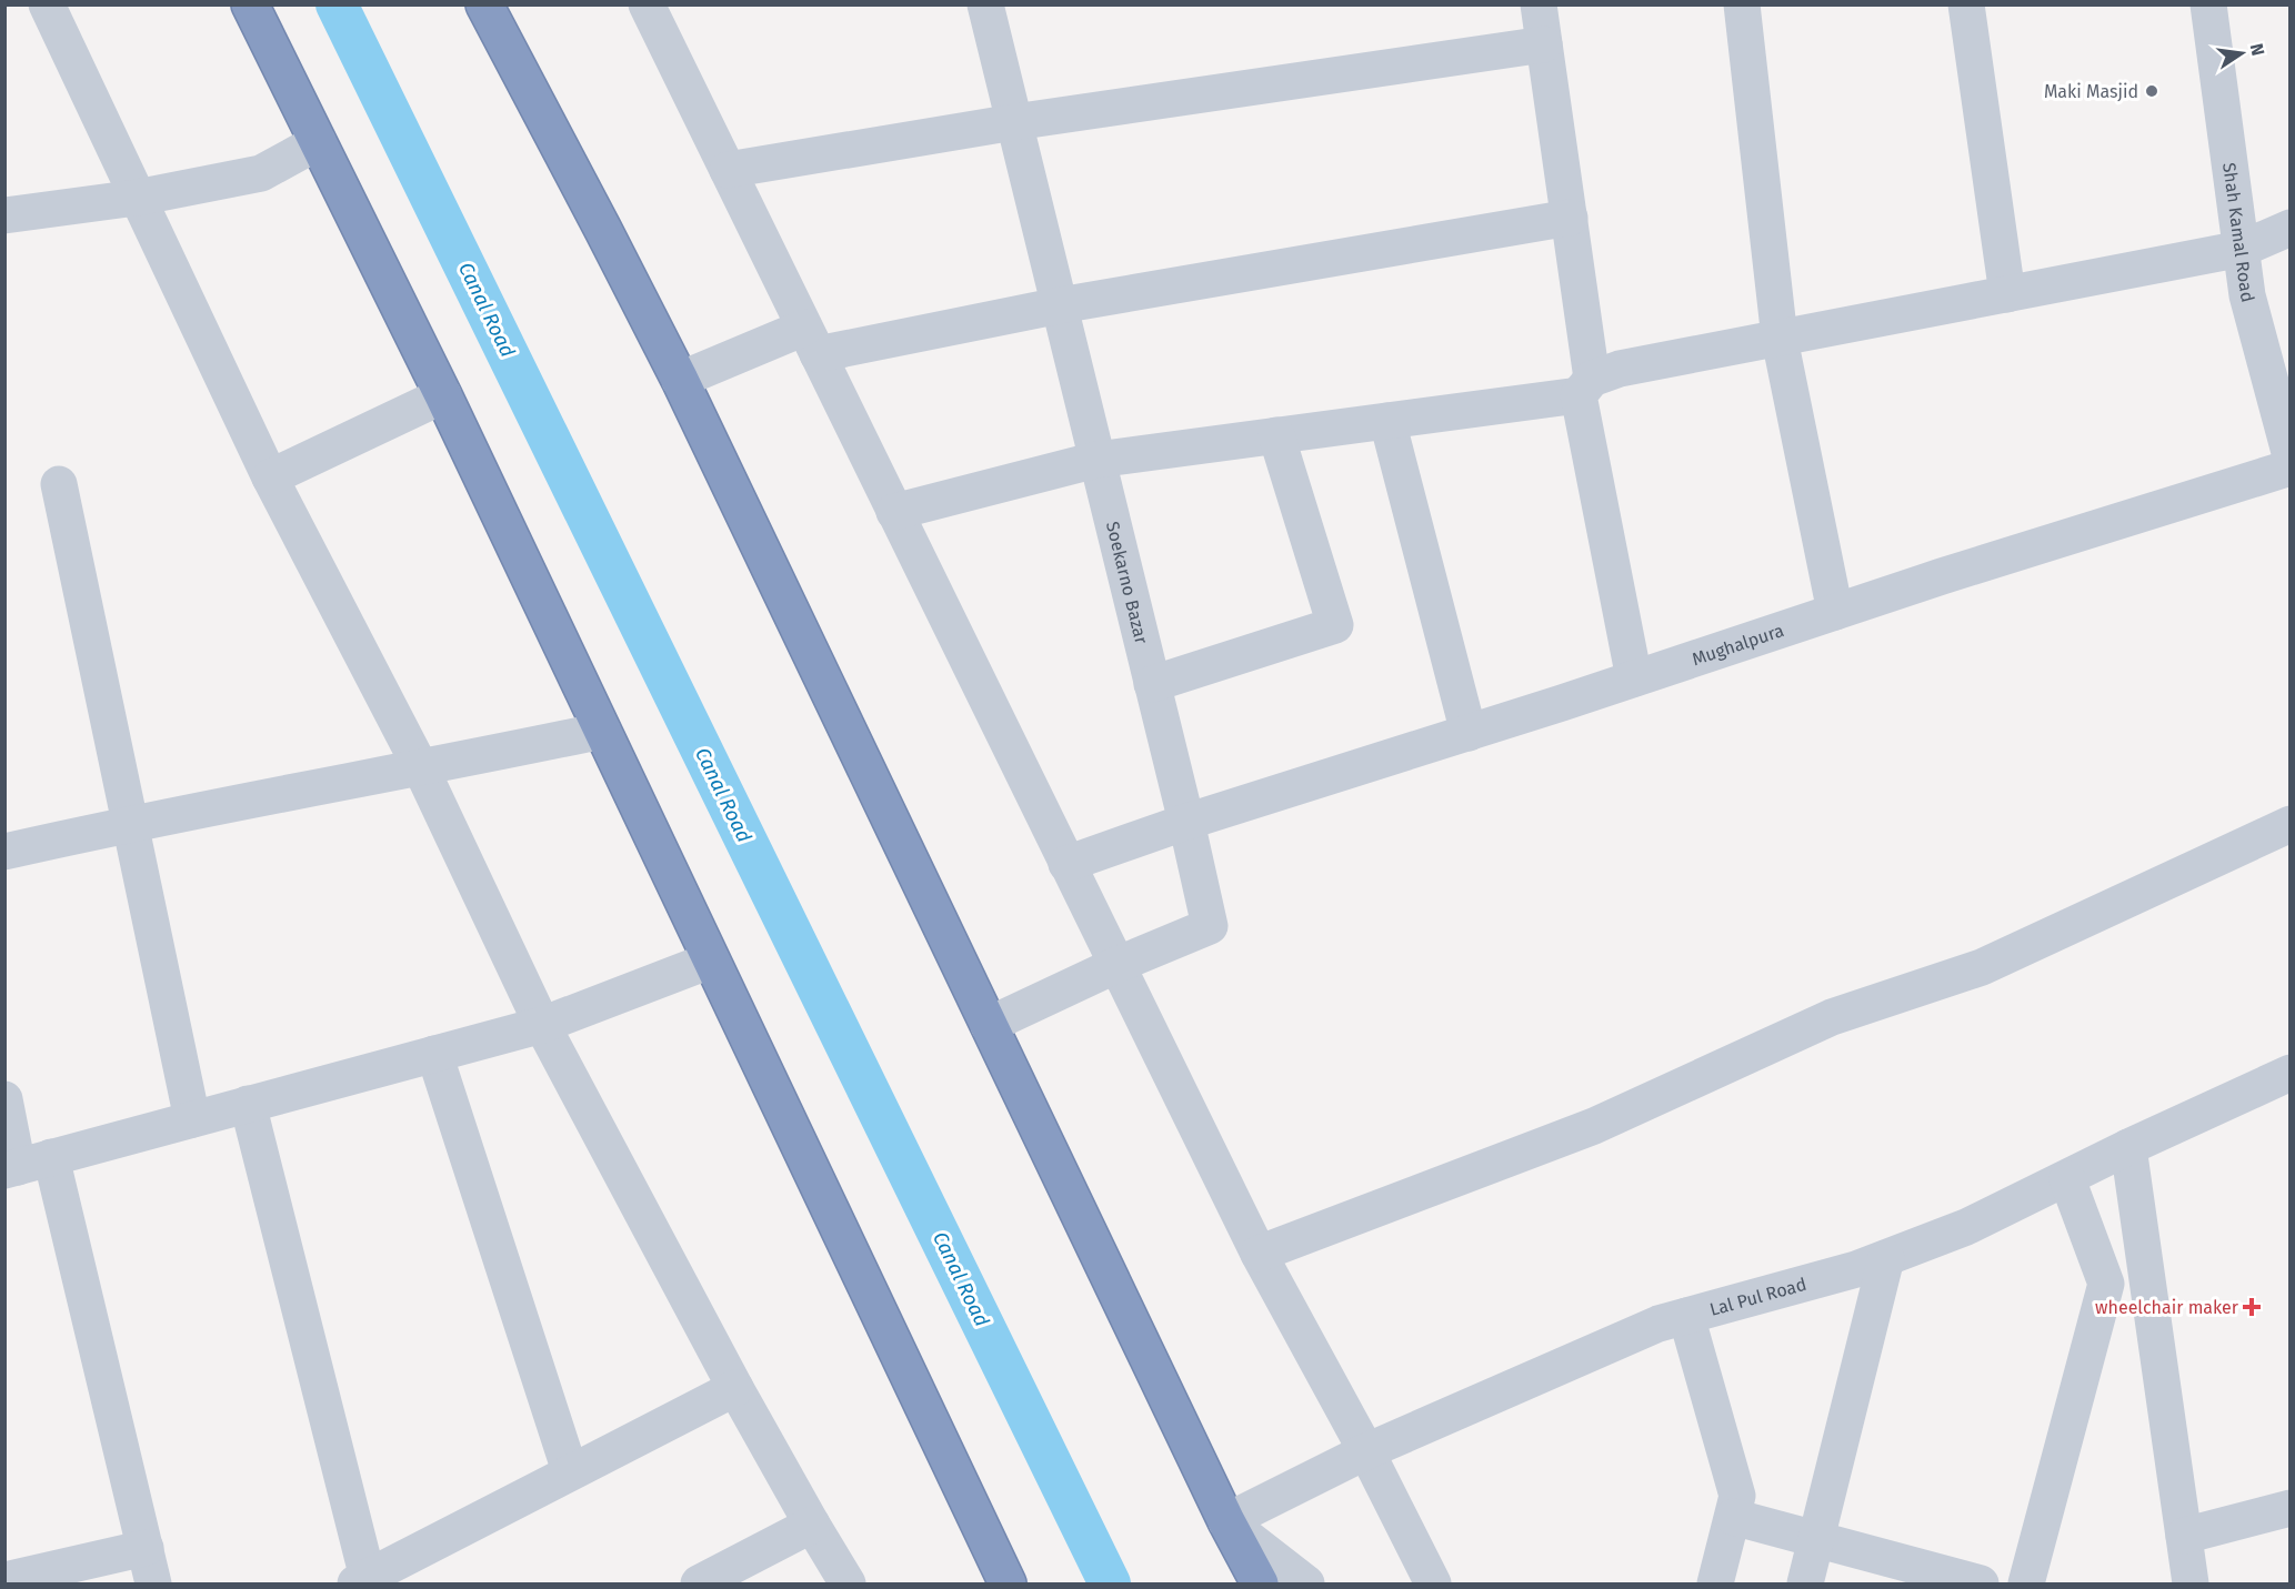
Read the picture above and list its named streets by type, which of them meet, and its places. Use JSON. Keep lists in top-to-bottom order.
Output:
{
  "streets": {
    "street": [
      "Shah Kamal Road",
      "Soekarno Bazar",
      "Mughalpura",
      "Lal Pul Road"
    ]
  },
  "crossings": [
    ["Soekarno Bazar", "Mughalpura"]
  ],
  "water": ["Canal Road"],
  "places": {
    "other": ["Maki Masjid"],
    "health": ["wheelchair maker"]
  },
  "north": "right"
}
